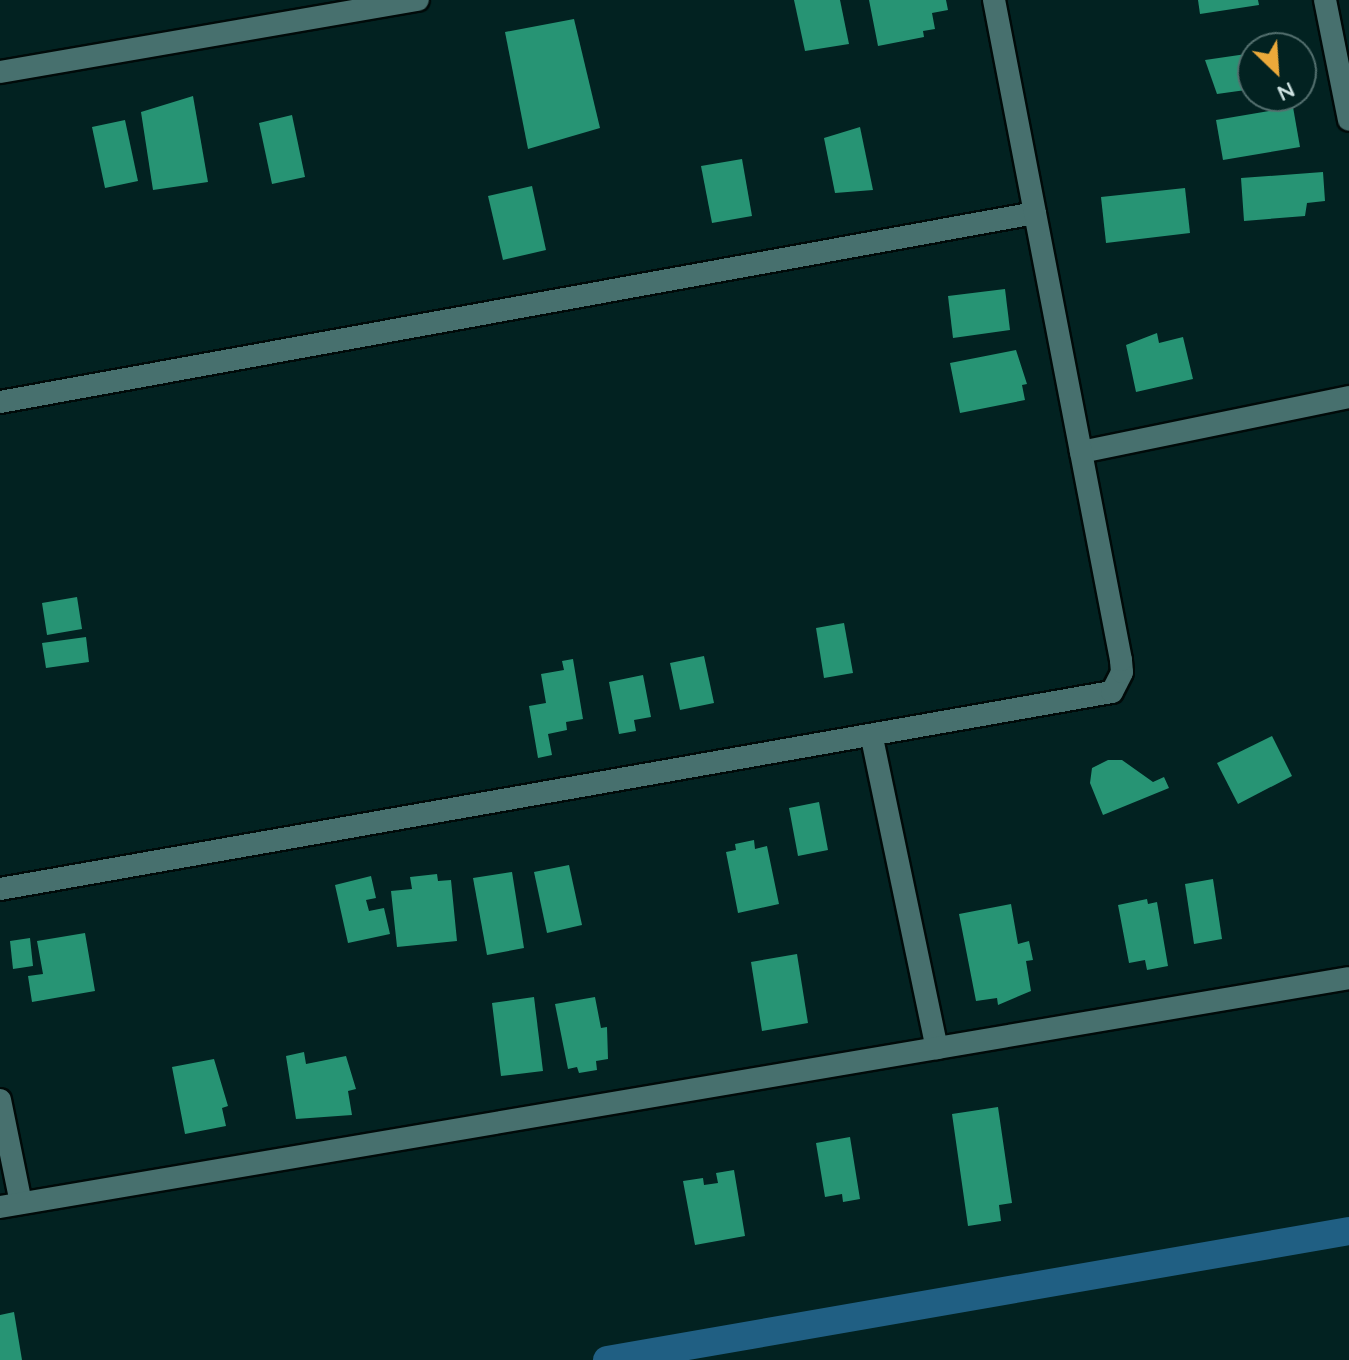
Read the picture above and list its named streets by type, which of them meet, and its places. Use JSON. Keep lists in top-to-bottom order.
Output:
{
  "north": "bottom right"
}
